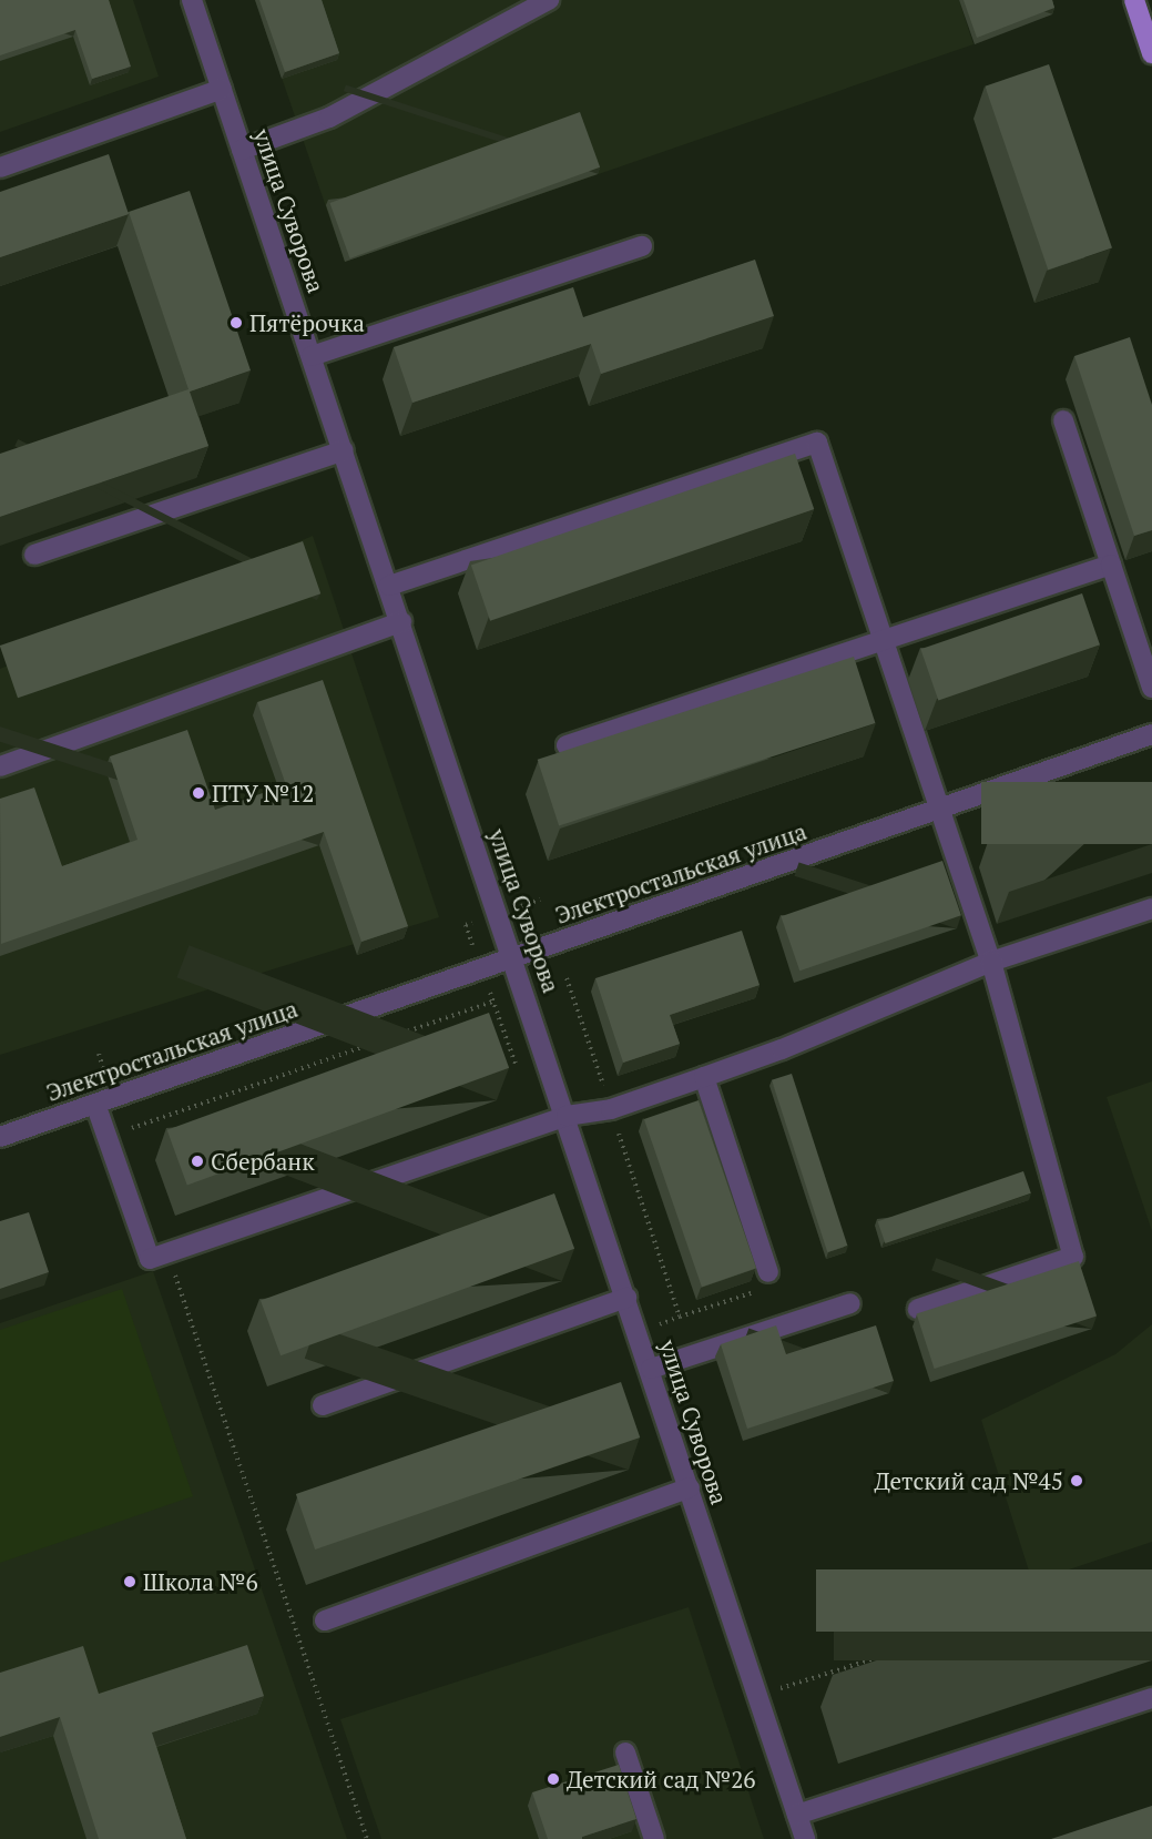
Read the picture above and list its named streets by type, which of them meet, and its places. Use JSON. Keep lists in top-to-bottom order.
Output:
{
  "streets": {
    "street": ["улица Суворова", "Электростальская улица"]
  },
  "crossings": [
    ["улица Суворова", "Электростальская улица"]
  ],
  "places": [
    "Пятёрочка",
    "ПТУ №12",
    "Сбербанк",
    "Детский сад №45",
    "Школа №6",
    "Детский сад №26"
  ]
}
